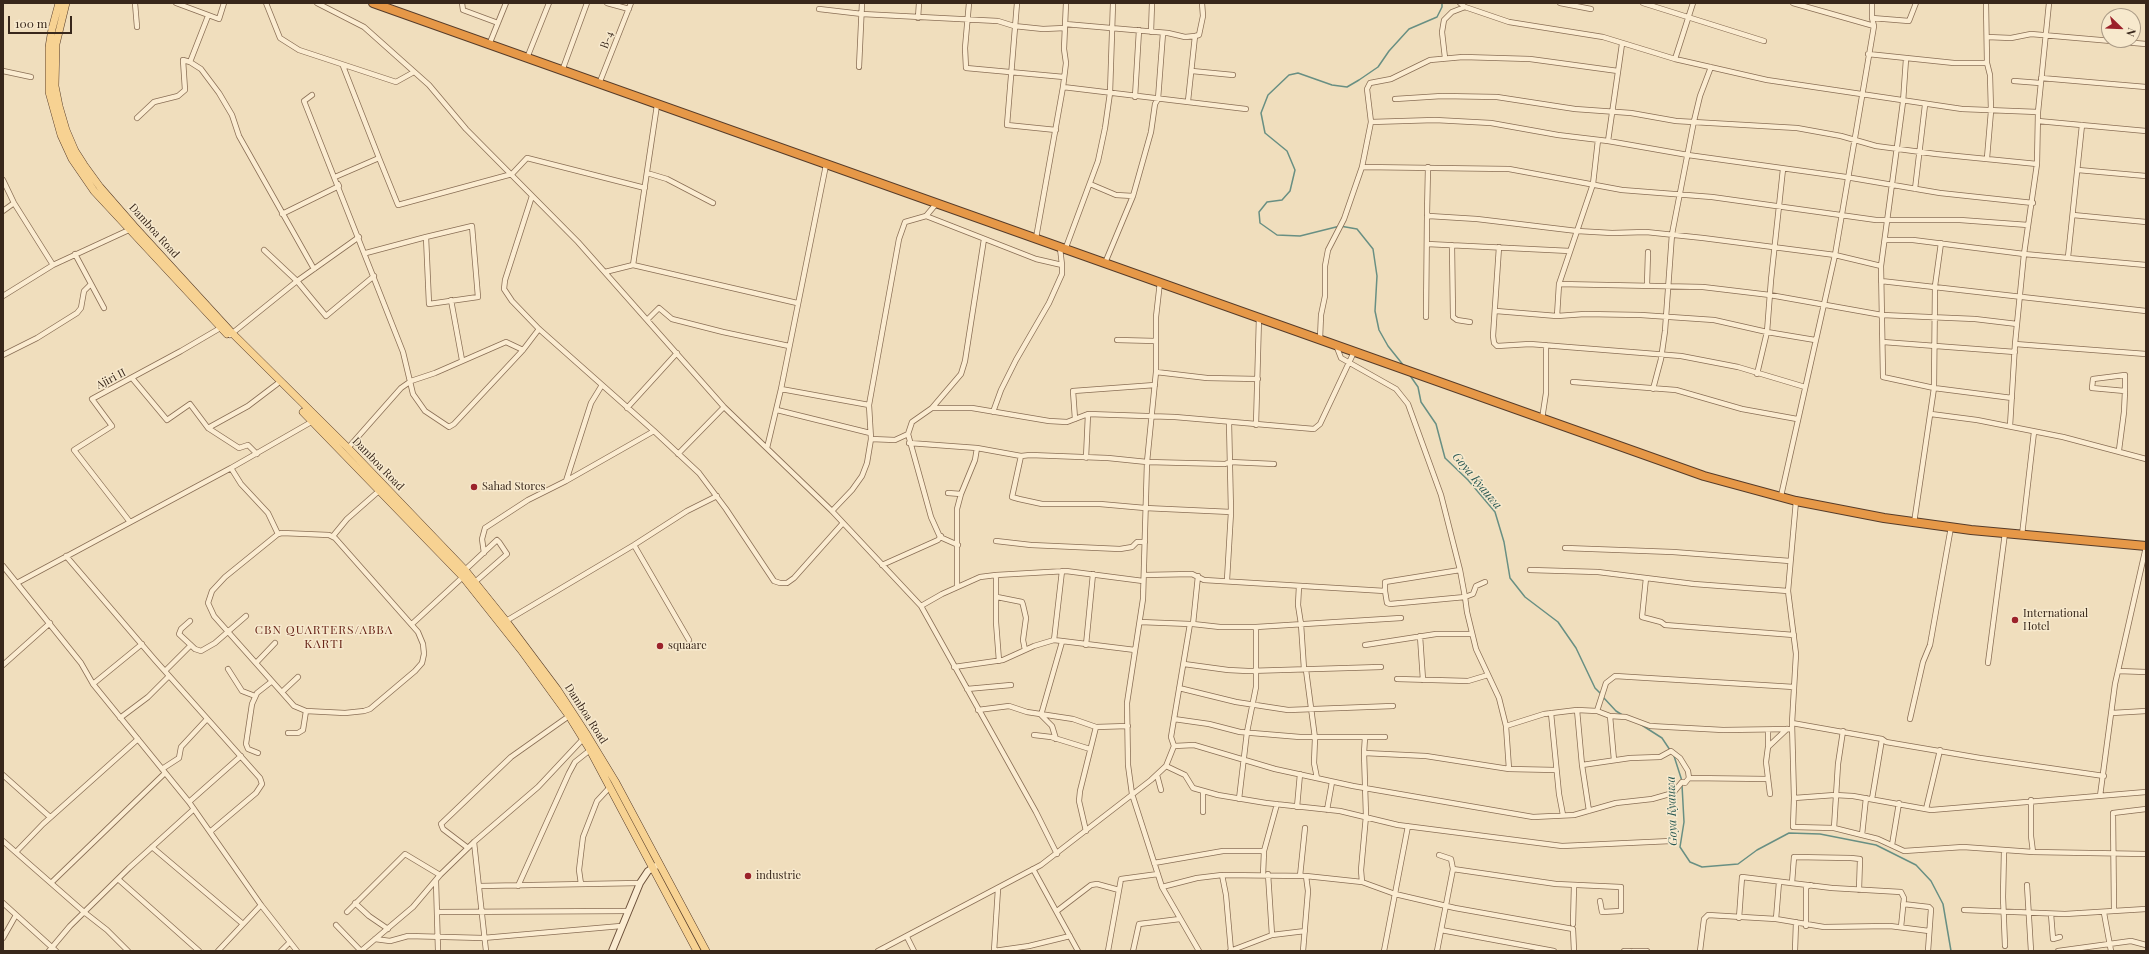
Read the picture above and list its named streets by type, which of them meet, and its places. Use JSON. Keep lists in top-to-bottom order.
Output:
{
  "streets": {
    "main road": ["Damboa Road"],
    "street": ["B-4", "Ajiri II"]
  },
  "crossings": [
    ["Damboa Road", "Ajiri II"]
  ],
  "districts": ["CBN QUARTERS/ABBA KARTI"],
  "water": ["Goya Kyauwa"],
  "places": [
    "Sahad Stores",
    "International Hotel",
    "squaare",
    "industrie"
  ],
  "scale_bar": "100 m",
  "north": "bottom right"
}
